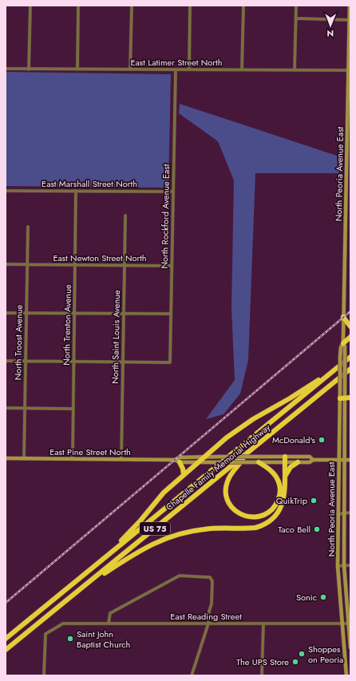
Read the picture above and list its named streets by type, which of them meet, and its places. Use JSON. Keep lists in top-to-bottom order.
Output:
{
  "streets": {
    "highway": ["Chapelle Family Memorial Highway", "US 75"],
    "main road": ["North Peoria Avenue East", "East Pine Street North"],
    "street": [
      "East Latimer Street North",
      "East Marshall Street North",
      "North Rockford Avenue East",
      "East Newton Street North",
      "North Trenton Avenue",
      "North Saint Louis Avenue",
      "North Troost Avenue",
      "East Reading Street"
    ]
  },
  "crossings": [
    ["East Latimer Street North", "North Peoria Avenue East"],
    ["East Latimer Street North", "North Rockford Avenue East"],
    ["North Peoria Avenue East", "East Pine Street North"],
    ["North Peoria Avenue East", "East Reading Street"],
    ["East Marshall Street North", "North Rockford Avenue East"],
    ["East Marshall Street North", "North Trenton Avenue"],
    ["North Rockford Avenue East", "East Newton Street North"],
    ["North Rockford Avenue East", "North Saint Louis Avenue"],
    ["East Newton Street North", "North Trenton Avenue"],
    ["East Newton Street North", "North Saint Louis Avenue"],
    ["East Newton Street North", "North Troost Avenue"],
    ["North Trenton Avenue", "East Pine Street North"],
    ["North Saint Louis Avenue", "East Pine Street North"],
    ["North Troost Avenue", "East Pine Street North"]
  ],
  "places": [
    "McDonald's",
    "QuikTrip",
    "Taco Bell",
    "Sonic",
    "Saint John Baptist Church",
    "Shoppes on Peoria",
    "The UPS Store"
  ],
  "north": "bottom"
}
